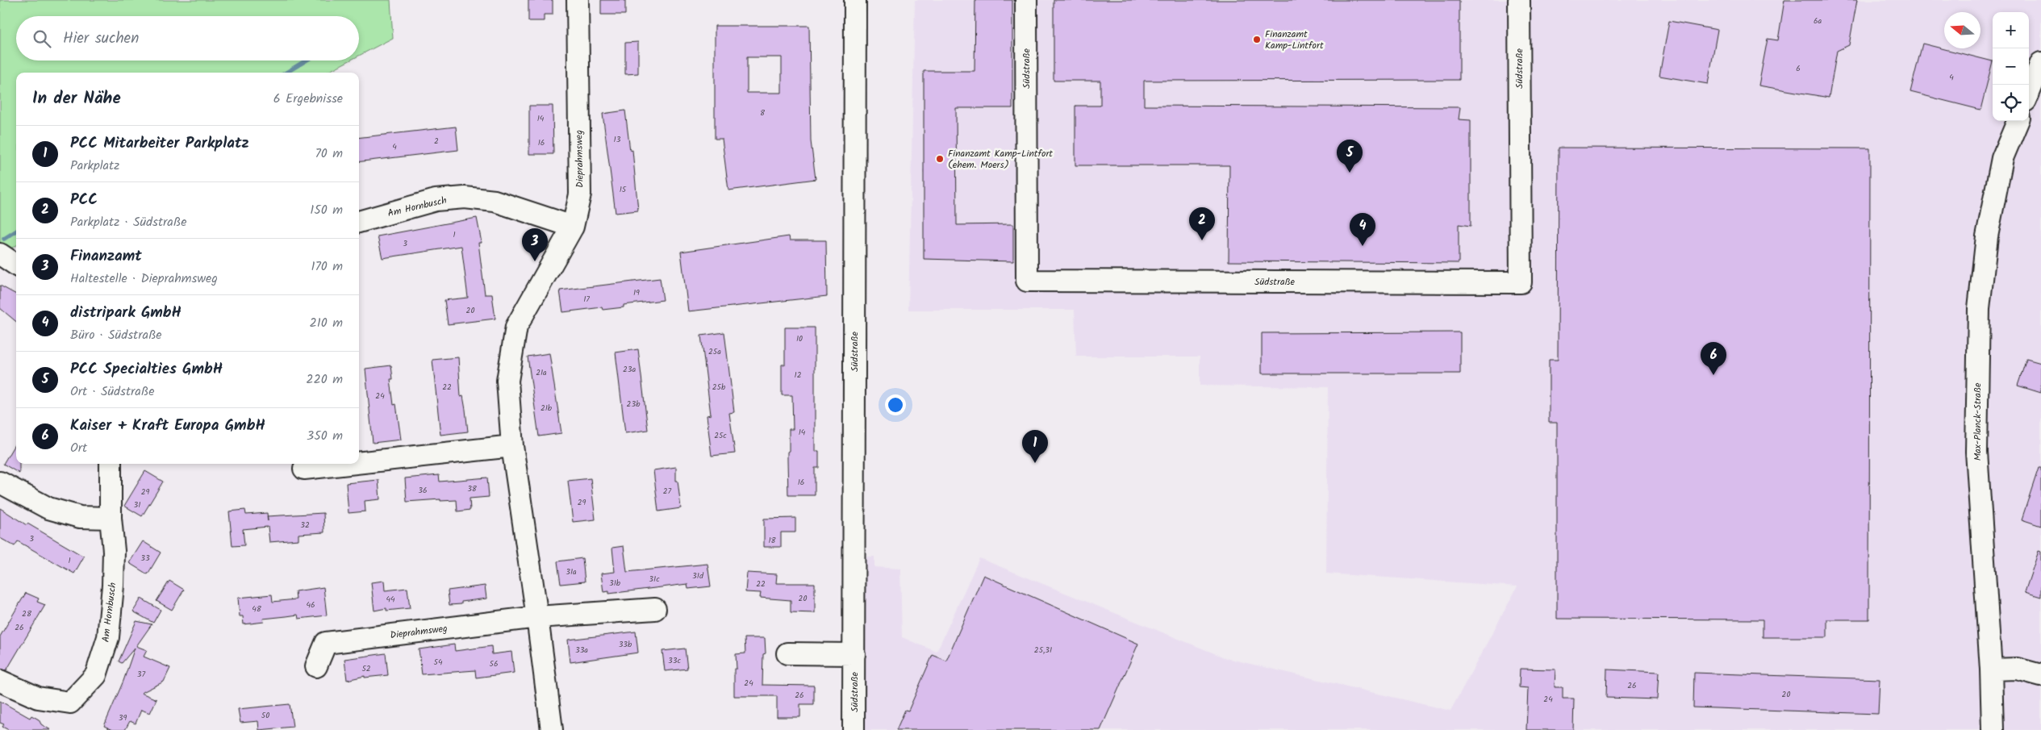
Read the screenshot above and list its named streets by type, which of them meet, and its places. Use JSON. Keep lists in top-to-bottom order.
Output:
{
  "streets": {
    "street": [
      "Südstraße",
      "Dieprahmsweg",
      "Am Hornbusch",
      "Max-Planck-Straße"
    ]
  },
  "crossings": [
    ["Dieprahmsweg", "Am Hornbusch"]
  ],
  "places": ["Finanzamt Kamp-Lintfort", "Finanzamt Kamp-Lintfort (ehem. Moers)"],
  "house_numbers": [
    "6a",
    "6",
    "4",
    "8",
    "14",
    "13",
    "2",
    "16",
    "4",
    "15",
    "1",
    "3",
    "19",
    "17",
    "20",
    "10",
    "25a",
    "23a",
    "21a",
    "12",
    "22",
    "25b",
    "24",
    "23b",
    "21b",
    "14",
    "25c",
    "16",
    "38",
    "36",
    "27",
    "29",
    "29",
    "31",
    "32",
    "3",
    "18",
    "33",
    "1",
    "31a",
    "31d",
    "31c",
    "31b",
    "22",
    "20",
    "44",
    "46",
    "48",
    "28",
    "26",
    "33b",
    "33a",
    "25,31",
    "33c",
    "54",
    "56",
    "52",
    "37",
    "24",
    "26",
    "20",
    "26",
    "24",
    "50",
    "39"
  ],
  "north": "left",
  "page": {
    "map_buttons": ["+", "−"],
    "search": "Hier suchen",
    "heading": ["In der Nähe", "6 Ergebnisse"],
    "list": [
      {
        "mark": "1",
        "name": "PCC Mitarbeiter Parkplatz",
        "note": "Parkplatz",
        "value": "70 m"
      },
      {
        "mark": "2",
        "name": "PCC",
        "note": "Parkplatz · Südstraße",
        "value": "150 m"
      },
      {
        "mark": "3",
        "name": "Finanzamt",
        "note": "Haltestelle · Dieprahmsweg",
        "value": "170 m"
      },
      {
        "mark": "4",
        "name": "distripark GmbH",
        "note": "Büro · Südstraße",
        "value": "210 m"
      },
      {
        "mark": "5",
        "name": "PCC Specialties GmbH",
        "note": "Ort · Südstraße",
        "value": "220 m"
      },
      {
        "mark": "6",
        "name": "Kaiser + Kraft Europa GmbH",
        "note": "Ort",
        "value": "350 m"
      }
    ],
    "pins": [
      "5",
      "2",
      "4",
      "3",
      "6",
      "1"
    ]
  }
}
